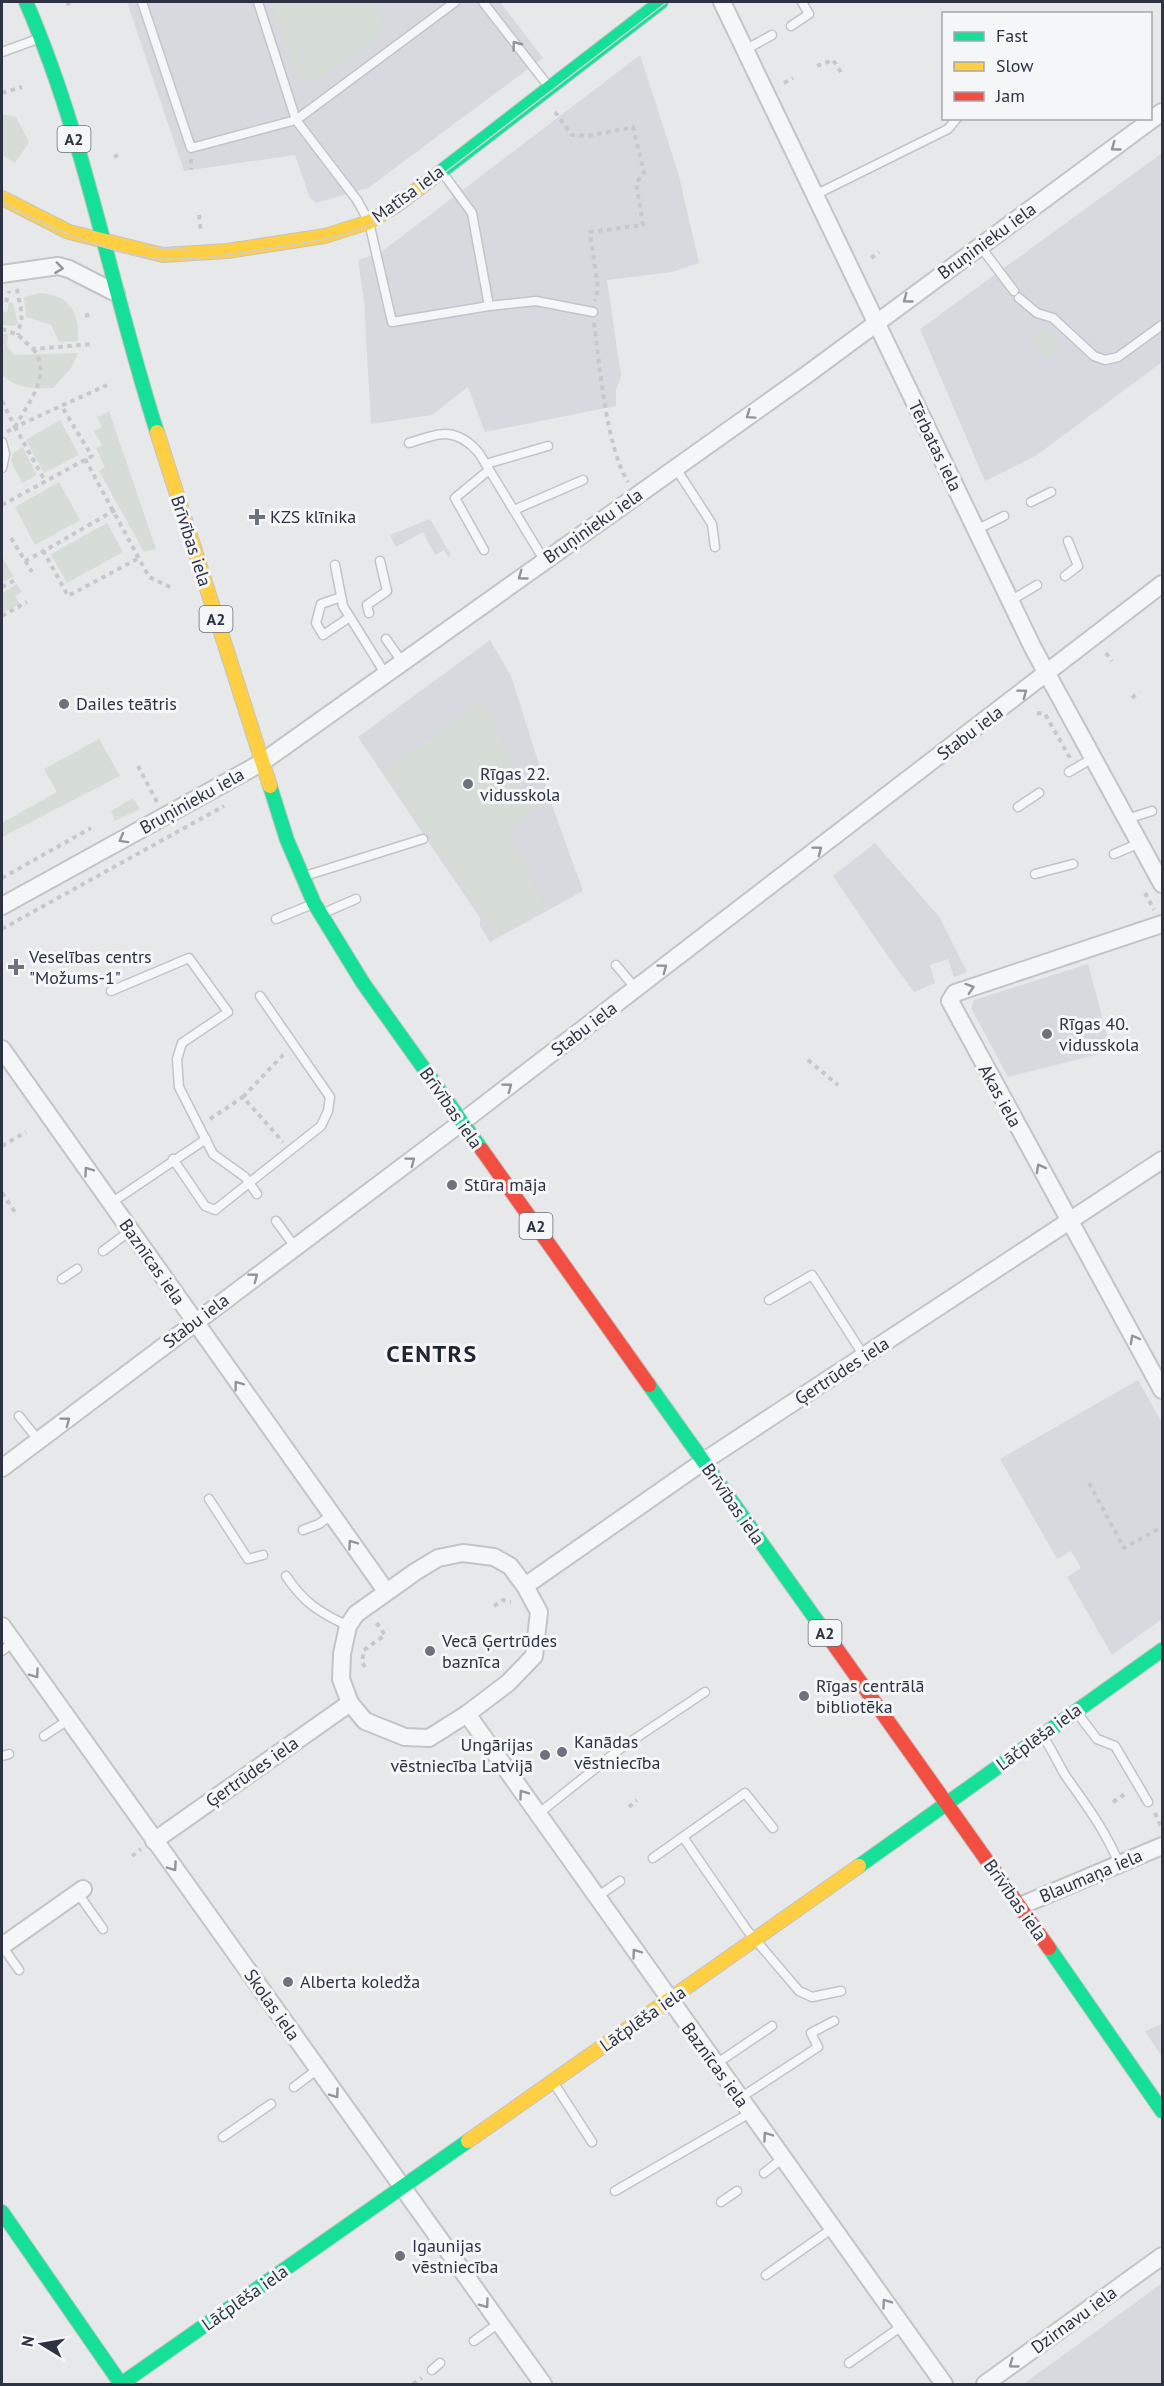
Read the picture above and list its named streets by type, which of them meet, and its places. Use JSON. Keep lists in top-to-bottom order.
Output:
{
  "streets": {
    "main road": [
      "A2",
      "Matīsa iela",
      "Brīvības iela",
      "Lāčplēša iela"
    ],
    "street": [
      "Bruņinieku iela",
      "Tērbatas iela",
      "Stabu iela",
      "Akas iela",
      "Baznīcas iela",
      "Ģertrūdes iela",
      "Blaumaņa iela",
      "Skolas iela",
      "Dzirnavu iela"
    ]
  },
  "crossings": [
    ["Matīsa iela", "Brīvības iela"],
    ["Bruņinieku iela", "Tērbatas iela"],
    ["Bruņinieku iela", "Brīvības iela"],
    ["Tērbatas iela", "Stabu iela"],
    ["Brīvības iela", "Stabu iela"],
    ["Brīvības iela", "Ģertrūdes iela"],
    ["Brīvības iela", "Lāčplēša iela"],
    ["Brīvības iela", "Blaumaņa iela"],
    ["Stabu iela", "Baznīcas iela"],
    ["Akas iela", "Ģertrūdes iela"],
    ["Baznīcas iela", "Ģertrūdes iela"],
    ["Baznīcas iela", "Lāčplēša iela"],
    ["Ģertrūdes iela", "Skolas iela"],
    ["Lāčplēša iela", "Skolas iela"]
  ],
  "one_way": [
    "Bruņinieku iela",
    "Stabu iela",
    "Baznīcas iela",
    "Skolas iela",
    "Dzirnavu iela"
  ],
  "districts": ["CENTRS"],
  "places": {
    "health": ["KZS klīnika", "Veselības centrs \"Možums-1\""],
    "other": [
      "Dailes teātris",
      "Rīgas 22. vidusskola",
      "Rīgas 40. vidusskola",
      "Stūra māja",
      "Vecā Ģertrūdes baznīca",
      "Rīgas centrālā bibliotēka",
      "Kanādas vēstniecība",
      "Ungārijas vēstniecība Latvijā",
      "Alberta koledža",
      "Igaunijas vēstniecība"
    ]
  },
  "legend": ["Fast", "Slow", "Jam"],
  "north": "left"
}
